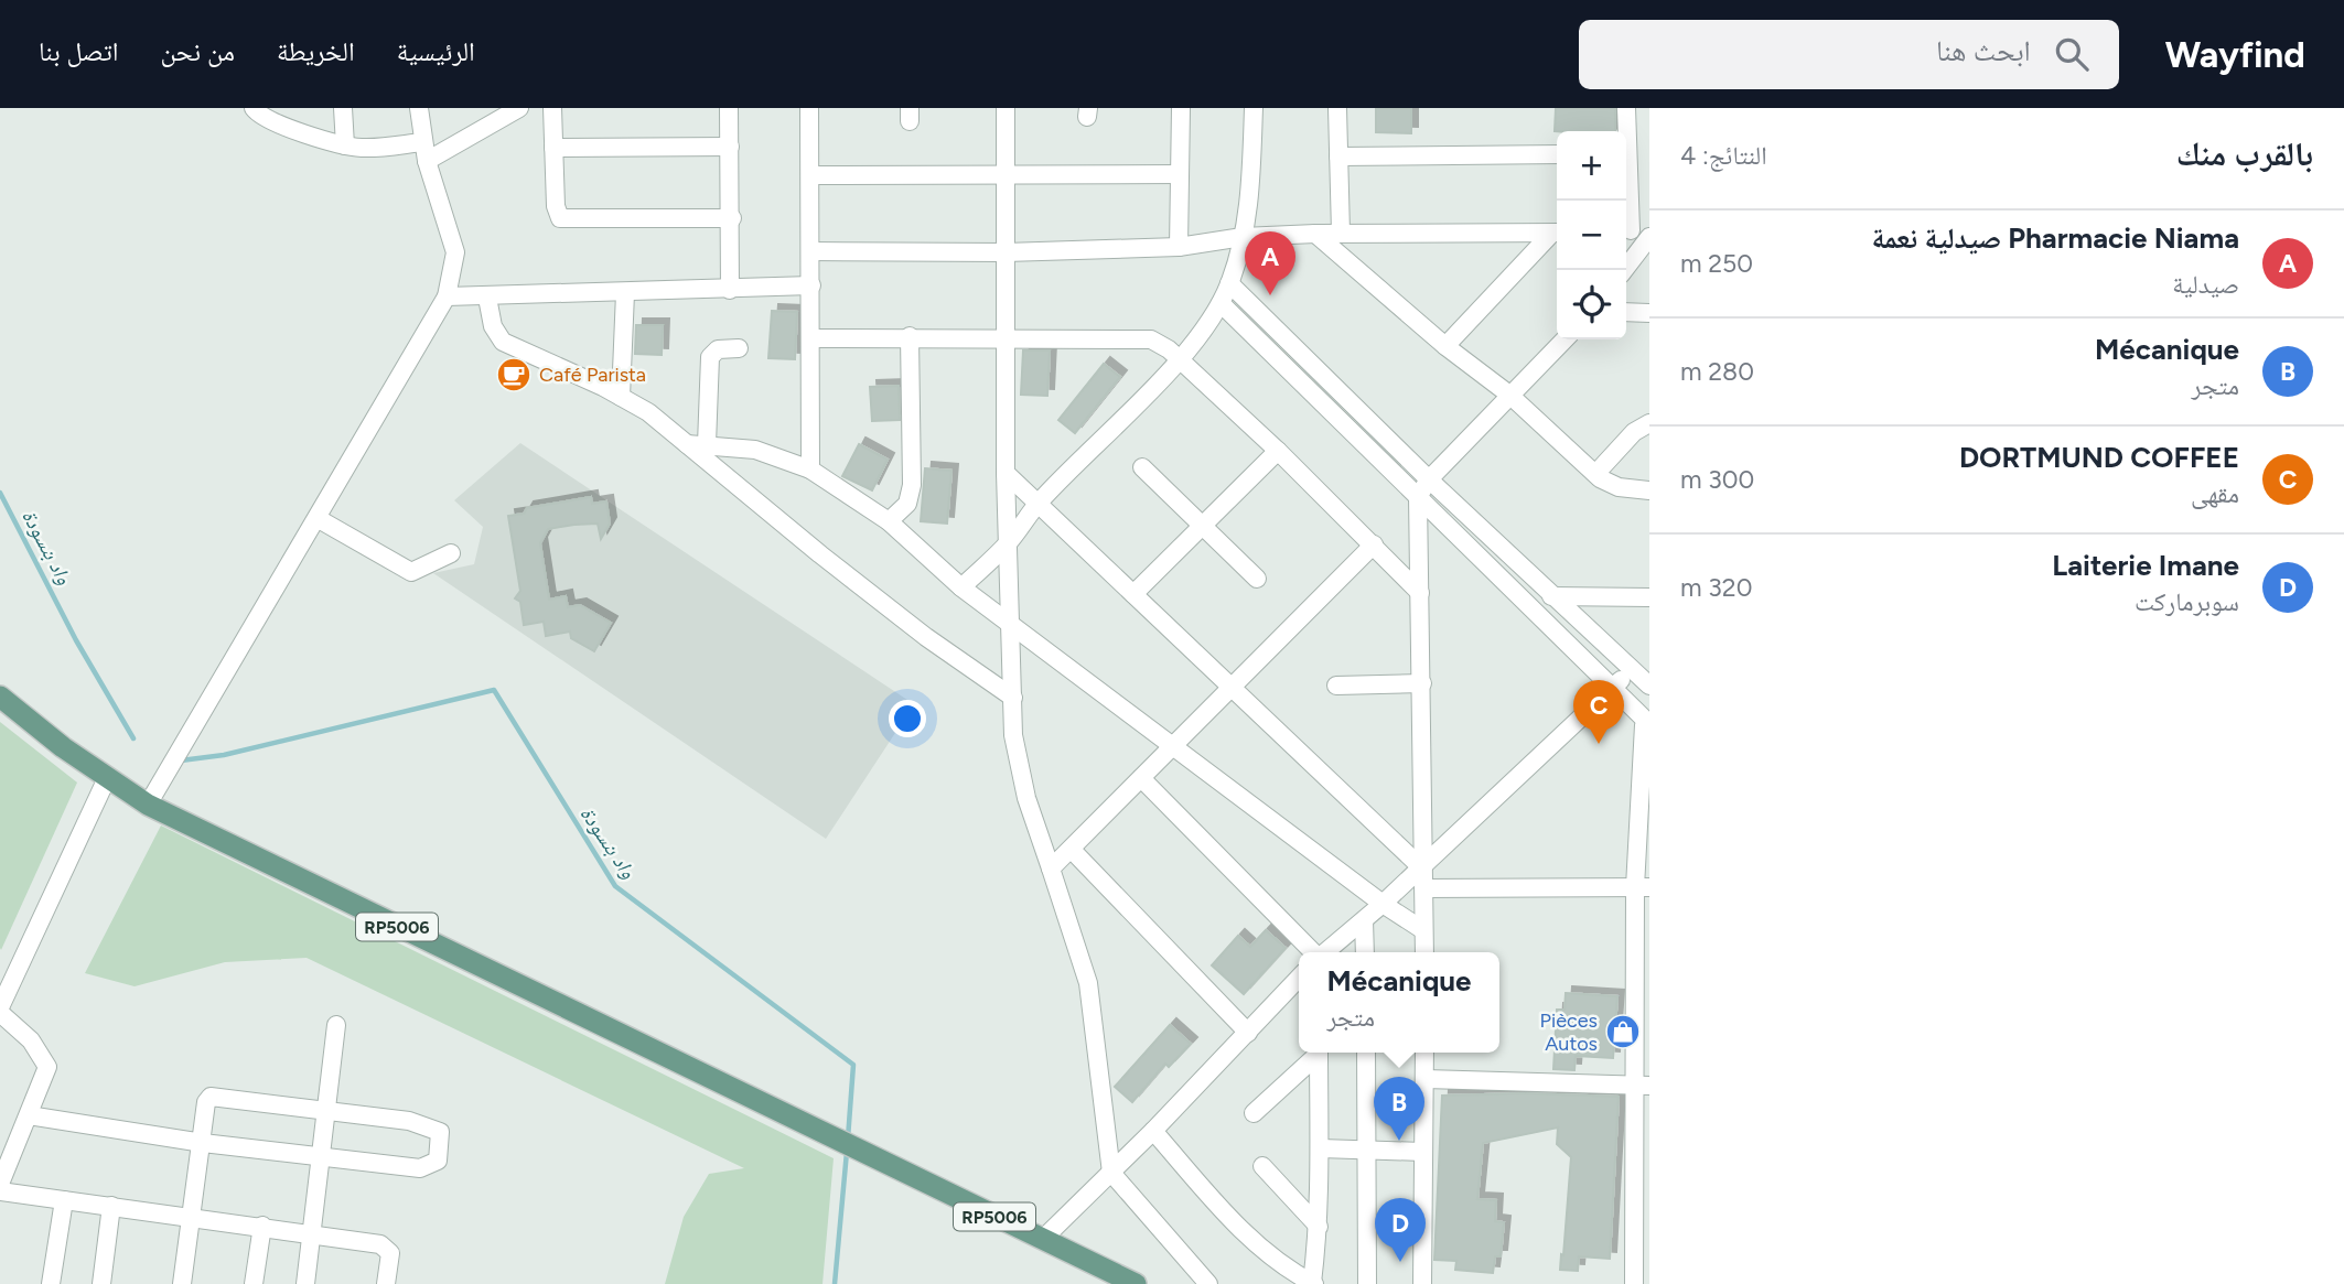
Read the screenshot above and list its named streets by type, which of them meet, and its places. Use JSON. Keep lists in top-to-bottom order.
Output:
{
  "streets": {
    "main road": ["RP5006"]
  },
  "water": ["واد بنسودة"],
  "places": {
    "cafe": ["Café Parista"],
    "shop": ["Pièces Autos"]
  },
  "page": {
    "header": "Wayfind",
    "search": "ابحث هنا",
    "nav": [
      "الرئيسية",
      "الخريطة",
      "من نحن",
      "اتصل بنا"
    ],
    "heading": ["بالقرب منك", "النتائج: 4"],
    "map_buttons": ["+", "−"],
    "list": [
      {
        "mark": "A",
        "name": "Pharmacie Niama صيدلية نعمة",
        "note": "صيدلية",
        "value": "250 m"
      },
      {
        "mark": "B",
        "name": "Mécanique",
        "note": "متجر",
        "value": "280 m"
      },
      {
        "mark": "C",
        "name": "DORTMUND COFFEE",
        "note": "مقهى",
        "value": "300 m"
      },
      {
        "mark": "D",
        "name": "Laiterie Imane",
        "note": "سوبرماركت",
        "value": "320 m"
      }
    ],
    "pins": [
      "A",
      "C",
      "B",
      "D"
    ],
    "popup": ["Mécanique", "متجر"]
  }
}
